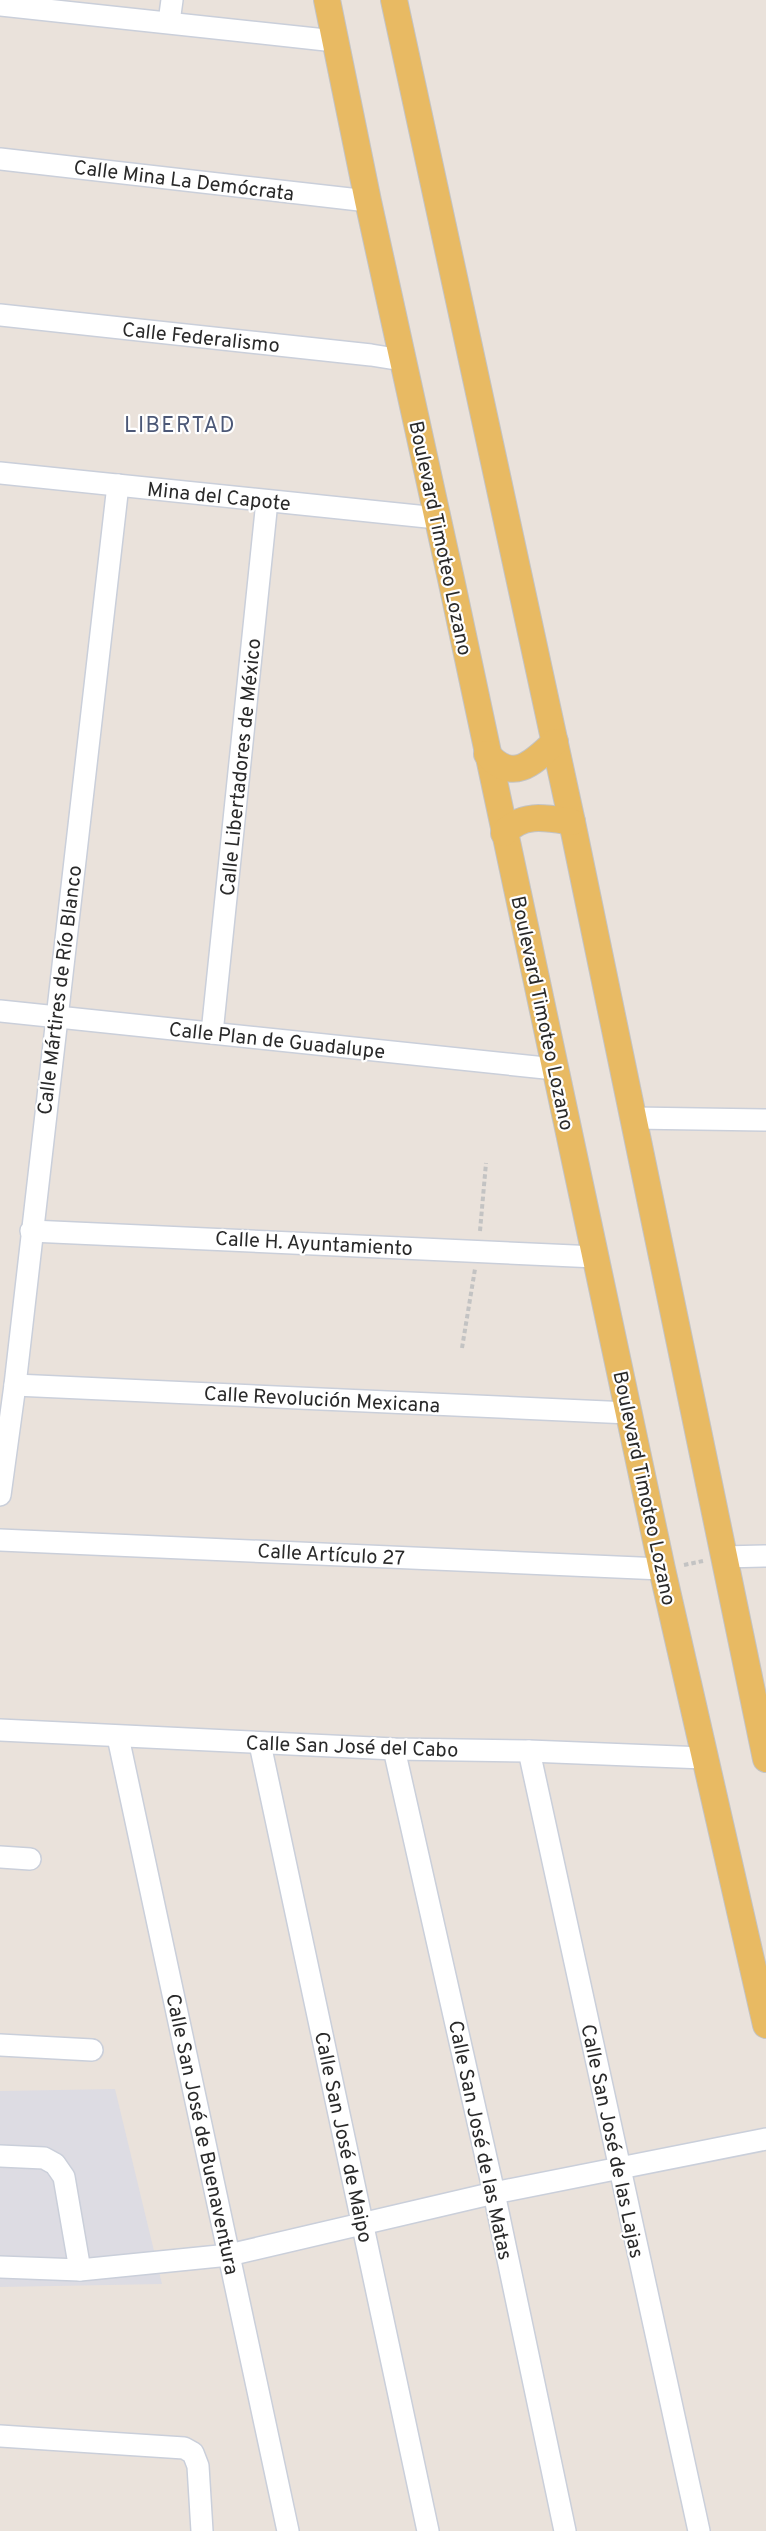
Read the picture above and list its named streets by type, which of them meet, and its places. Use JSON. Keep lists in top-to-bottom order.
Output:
{
  "streets": {
    "main road": ["Boulevard Timoteo Lozano"],
    "street": [
      "Calle Mina La Demócrata",
      "Calle Federalismo",
      "Mina del Capote",
      "Calle Libertadores de México",
      "Calle Mártires de Río Blanco",
      "Calle Plan de Guadalupe",
      "Calle H. Ayuntamiento",
      "Calle Revolución Mexicana",
      "Calle Artículo 27",
      "Calle San José del Cabo",
      "Calle San José de Buenaventura",
      "Calle San José de Maipo",
      "Calle San José de las Matas",
      "Calle San José de las Lajas"
    ]
  },
  "crossings": [
    ["Calle Mina La Demócrata", "Boulevard Timoteo Lozano"],
    ["Calle Federalismo", "Boulevard Timoteo Lozano"],
    ["Mina del Capote", "Boulevard Timoteo Lozano"],
    ["Mina del Capote", "Calle Libertadores de México"],
    ["Mina del Capote", "Calle Mártires de Río Blanco"],
    ["Boulevard Timoteo Lozano", "Calle Plan de Guadalupe"],
    ["Boulevard Timoteo Lozano", "Calle H. Ayuntamiento"],
    ["Boulevard Timoteo Lozano", "Calle Revolución Mexicana"],
    ["Boulevard Timoteo Lozano", "Calle Artículo 27"],
    ["Boulevard Timoteo Lozano", "Calle San José del Cabo"],
    ["Calle Libertadores de México", "Calle Plan de Guadalupe"],
    ["Calle Mártires de Río Blanco", "Calle Plan de Guadalupe"],
    ["Calle Mártires de Río Blanco", "Calle H. Ayuntamiento"],
    ["Calle Mártires de Río Blanco", "Calle Revolución Mexicana"],
    ["Calle San José del Cabo", "Calle San José de Buenaventura"],
    ["Calle San José del Cabo", "Calle San José de Maipo"],
    ["Calle San José del Cabo", "Calle San José de las Matas"],
    ["Calle San José del Cabo", "Calle San José de las Lajas"]
  ],
  "districts": ["LIBERTAD"]
}
